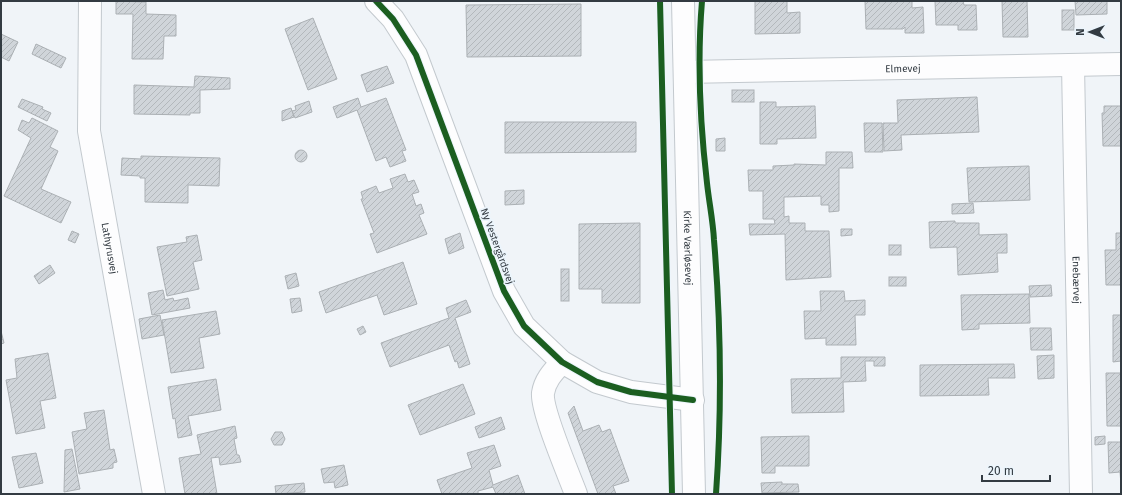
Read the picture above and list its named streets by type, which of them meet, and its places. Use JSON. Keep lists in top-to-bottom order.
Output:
{
  "streets": {
    "street": [
      "Elmevej",
      "Ny Vestergårdsvej",
      "Kirke Værløsevej",
      "Lathyrusvej",
      "Enebærvej"
    ]
  },
  "crossings": [
    ["Elmevej", "Kirke Værløsevej"],
    ["Elmevej", "Enebærvej"],
    ["Ny Vestergårdsvej", "Kirke Værløsevej"]
  ],
  "scale_bar": "20 m",
  "north": "left"
}
